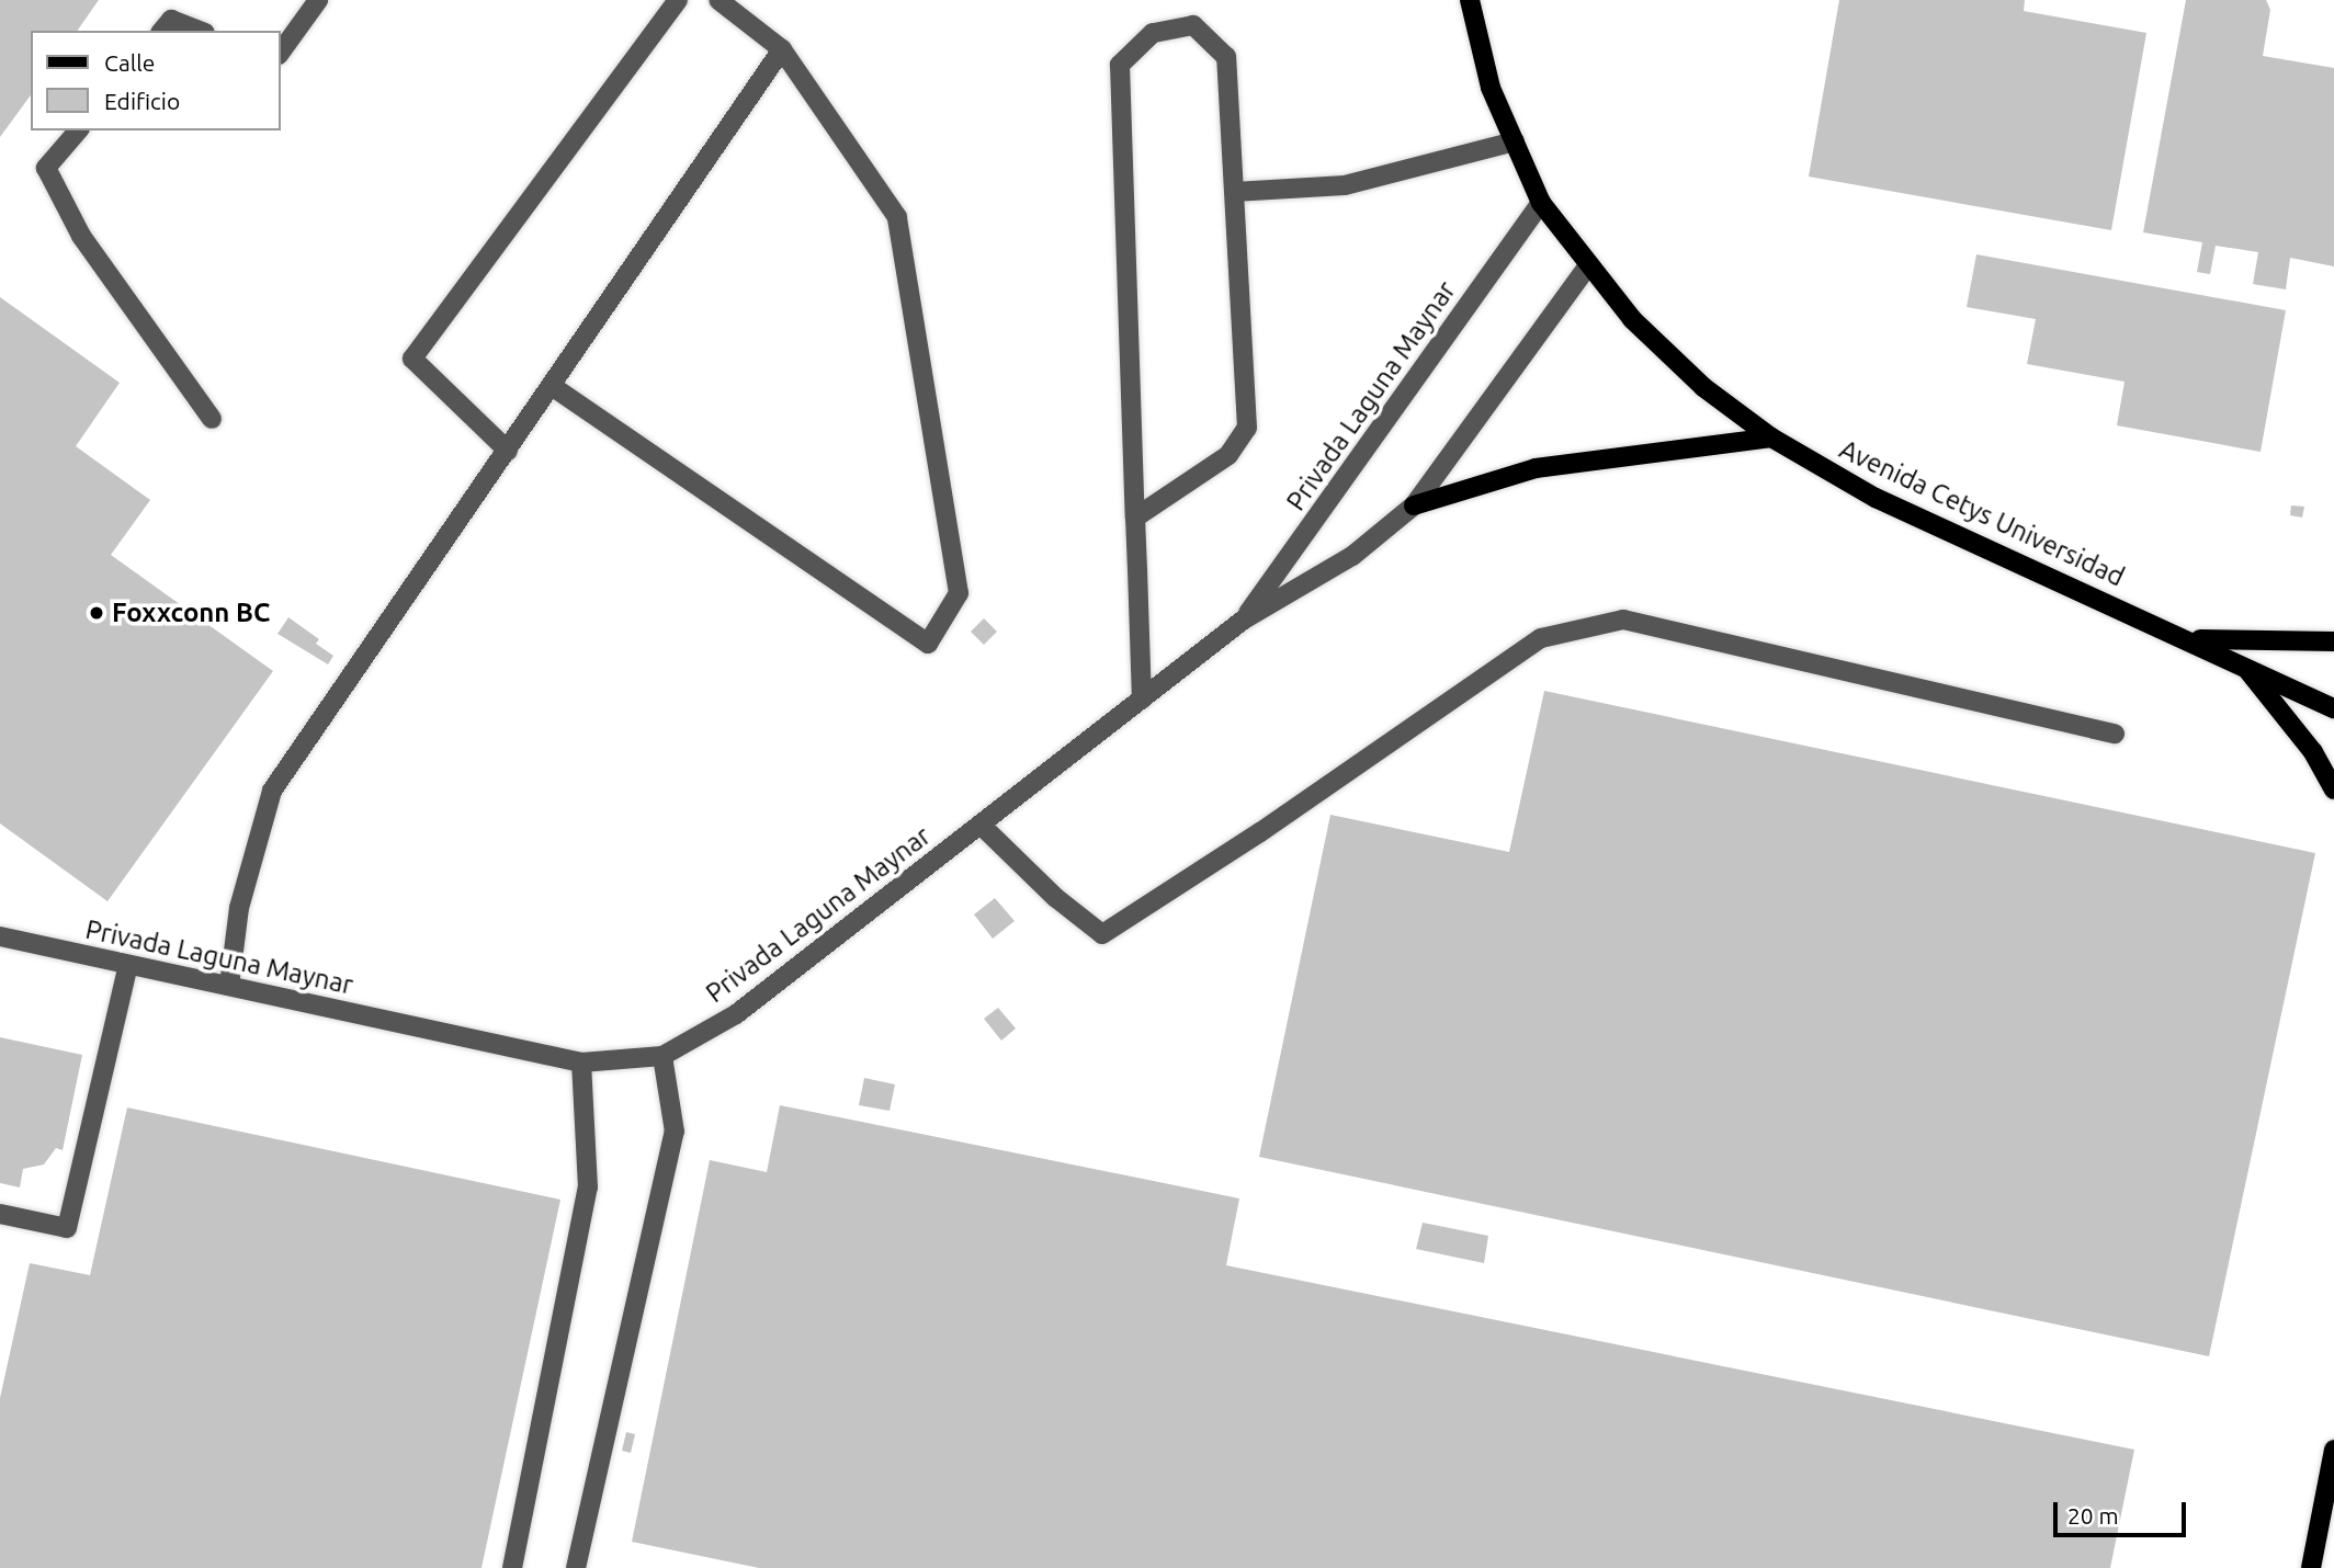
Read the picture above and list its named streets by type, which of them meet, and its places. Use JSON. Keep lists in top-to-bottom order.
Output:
{
  "streets": {
    "main road": ["Avenida Cetys Universidad"],
    "lane": ["Privada Laguna Maynar"]
  },
  "crossings": [
    ["Privada Laguna Maynar", "Avenida Cetys Universidad"]
  ],
  "places": ["Foxxconn BC"],
  "legend": ["Calle", "Edificio"],
  "scale_bar": "20 m"
}
